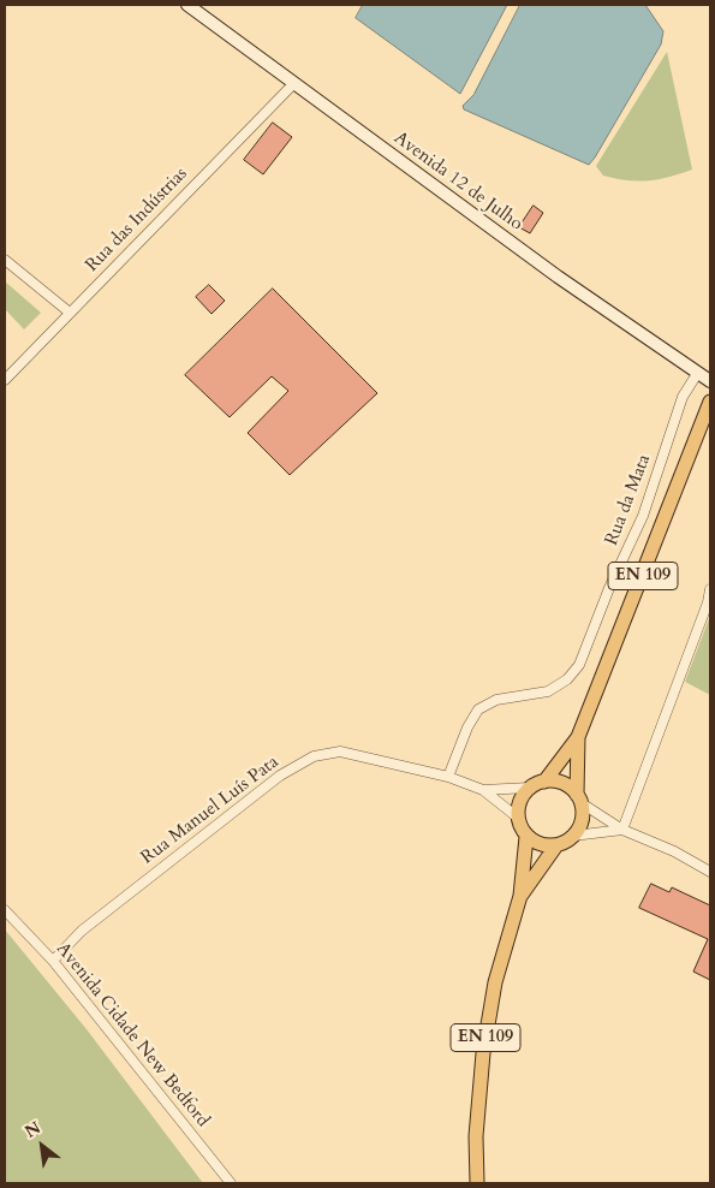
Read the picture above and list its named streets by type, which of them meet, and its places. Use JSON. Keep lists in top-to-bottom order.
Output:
{
  "streets": {
    "main road": ["Avenida 12 de Julho", "EN 109"],
    "street": [
      "Rua das Indústrias",
      "Rua da Mata",
      "Rua Manuel Luís Pata",
      "Avenida Cidade New Bedford"
    ]
  },
  "crossings": [
    ["Avenida 12 de Julho", "Rua das Indústrias"],
    ["Avenida 12 de Julho", "Rua da Mata"],
    ["Rua da Mata", "Rua Manuel Luís Pata"],
    ["Rua Manuel Luís Pata", "Avenida Cidade New Bedford"]
  ],
  "north": "top left"
}
